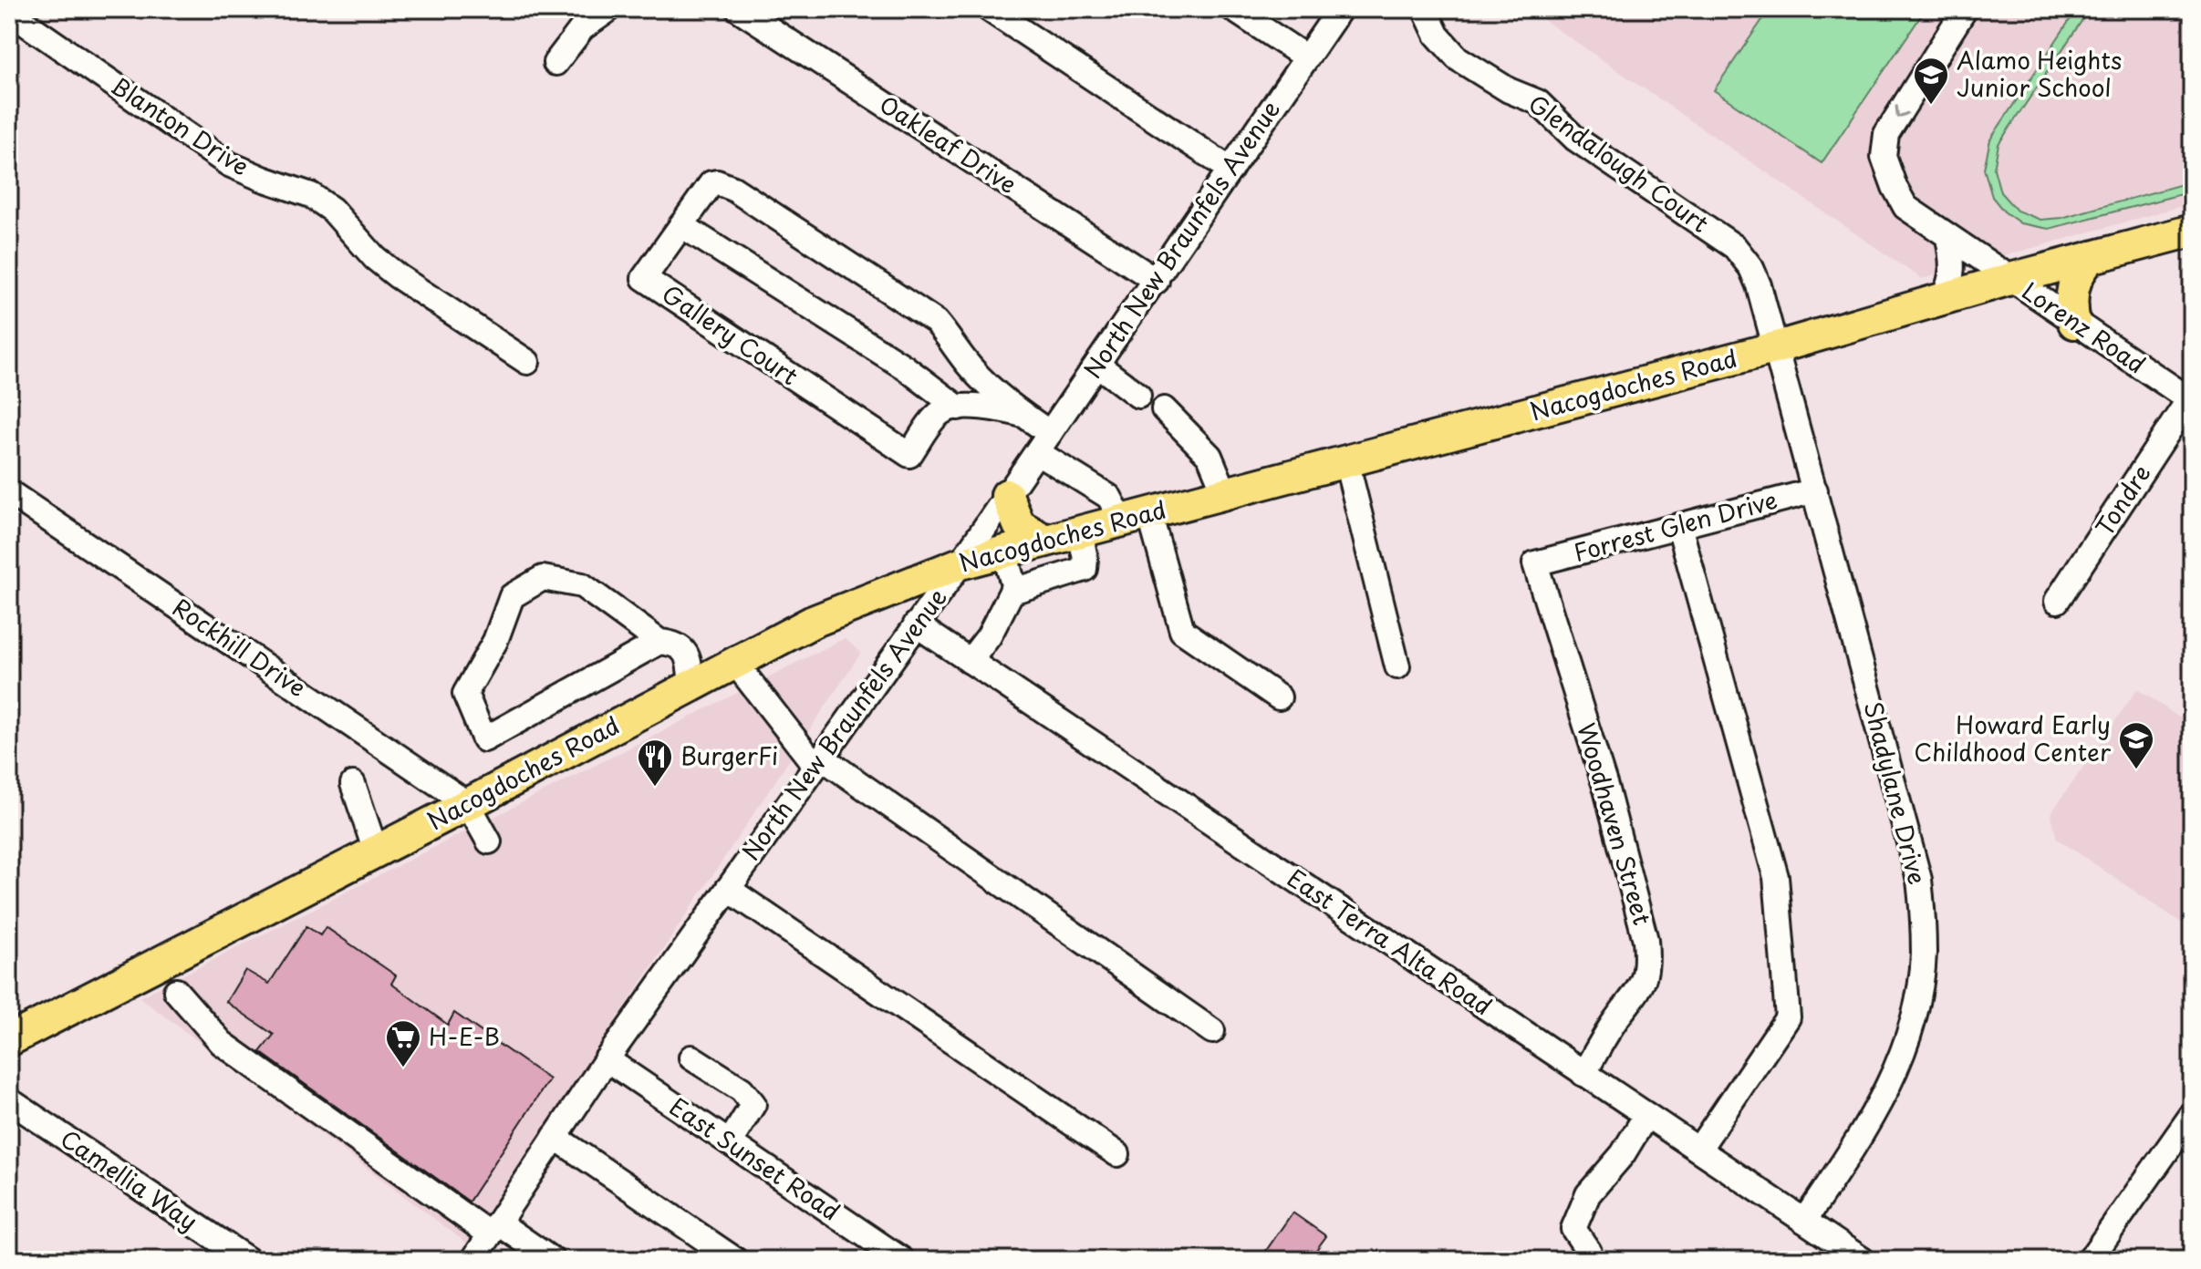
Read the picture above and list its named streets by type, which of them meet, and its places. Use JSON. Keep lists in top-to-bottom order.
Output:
{
  "streets": {
    "main road": ["Nacogdoches Road"],
    "street": [
      "Blanton Drive",
      "Oakleaf Drive",
      "Glendalough Court",
      "North New Braunfels Avenue",
      "Lorenz Road",
      "Gallery Court",
      "Tondre",
      "Forrest Glen Drive",
      "Rockhill Drive",
      "Shadylane Drive",
      "Woodhaven Street",
      "East Terra Alta Road",
      "East Sunset Road",
      "Camellia Way"
    ]
  },
  "crossings": [
    ["Oakleaf Drive", "North New Braunfels Avenue"],
    ["Glendalough Court", "Nacogdoches Road"],
    ["Glendalough Court", "Shadylane Drive"],
    ["North New Braunfels Avenue", "Gallery Court"],
    ["North New Braunfels Avenue", "Nacogdoches Road"],
    ["North New Braunfels Avenue", "East Terra Alta Road"],
    ["North New Braunfels Avenue", "East Sunset Road"],
    ["Lorenz Road", "Nacogdoches Road"],
    ["Lorenz Road", "Tondre"],
    ["Gallery Court", "Nacogdoches Road"],
    ["Nacogdoches Road", "Rockhill Drive"],
    ["Nacogdoches Road", "Shadylane Drive"],
    ["Forrest Glen Drive", "Shadylane Drive"],
    ["Forrest Glen Drive", "Woodhaven Street"],
    ["Shadylane Drive", "East Terra Alta Road"],
    ["Woodhaven Street", "East Terra Alta Road"]
  ],
  "one_way": ["Lorenz Road"],
  "places": {
    "school or university": ["Alamo Heights Junior School", "Howard Early Childhood Center"],
    "restaurant": ["BurgerFi"],
    "supermarket": ["H-E-B"]
  }
}
